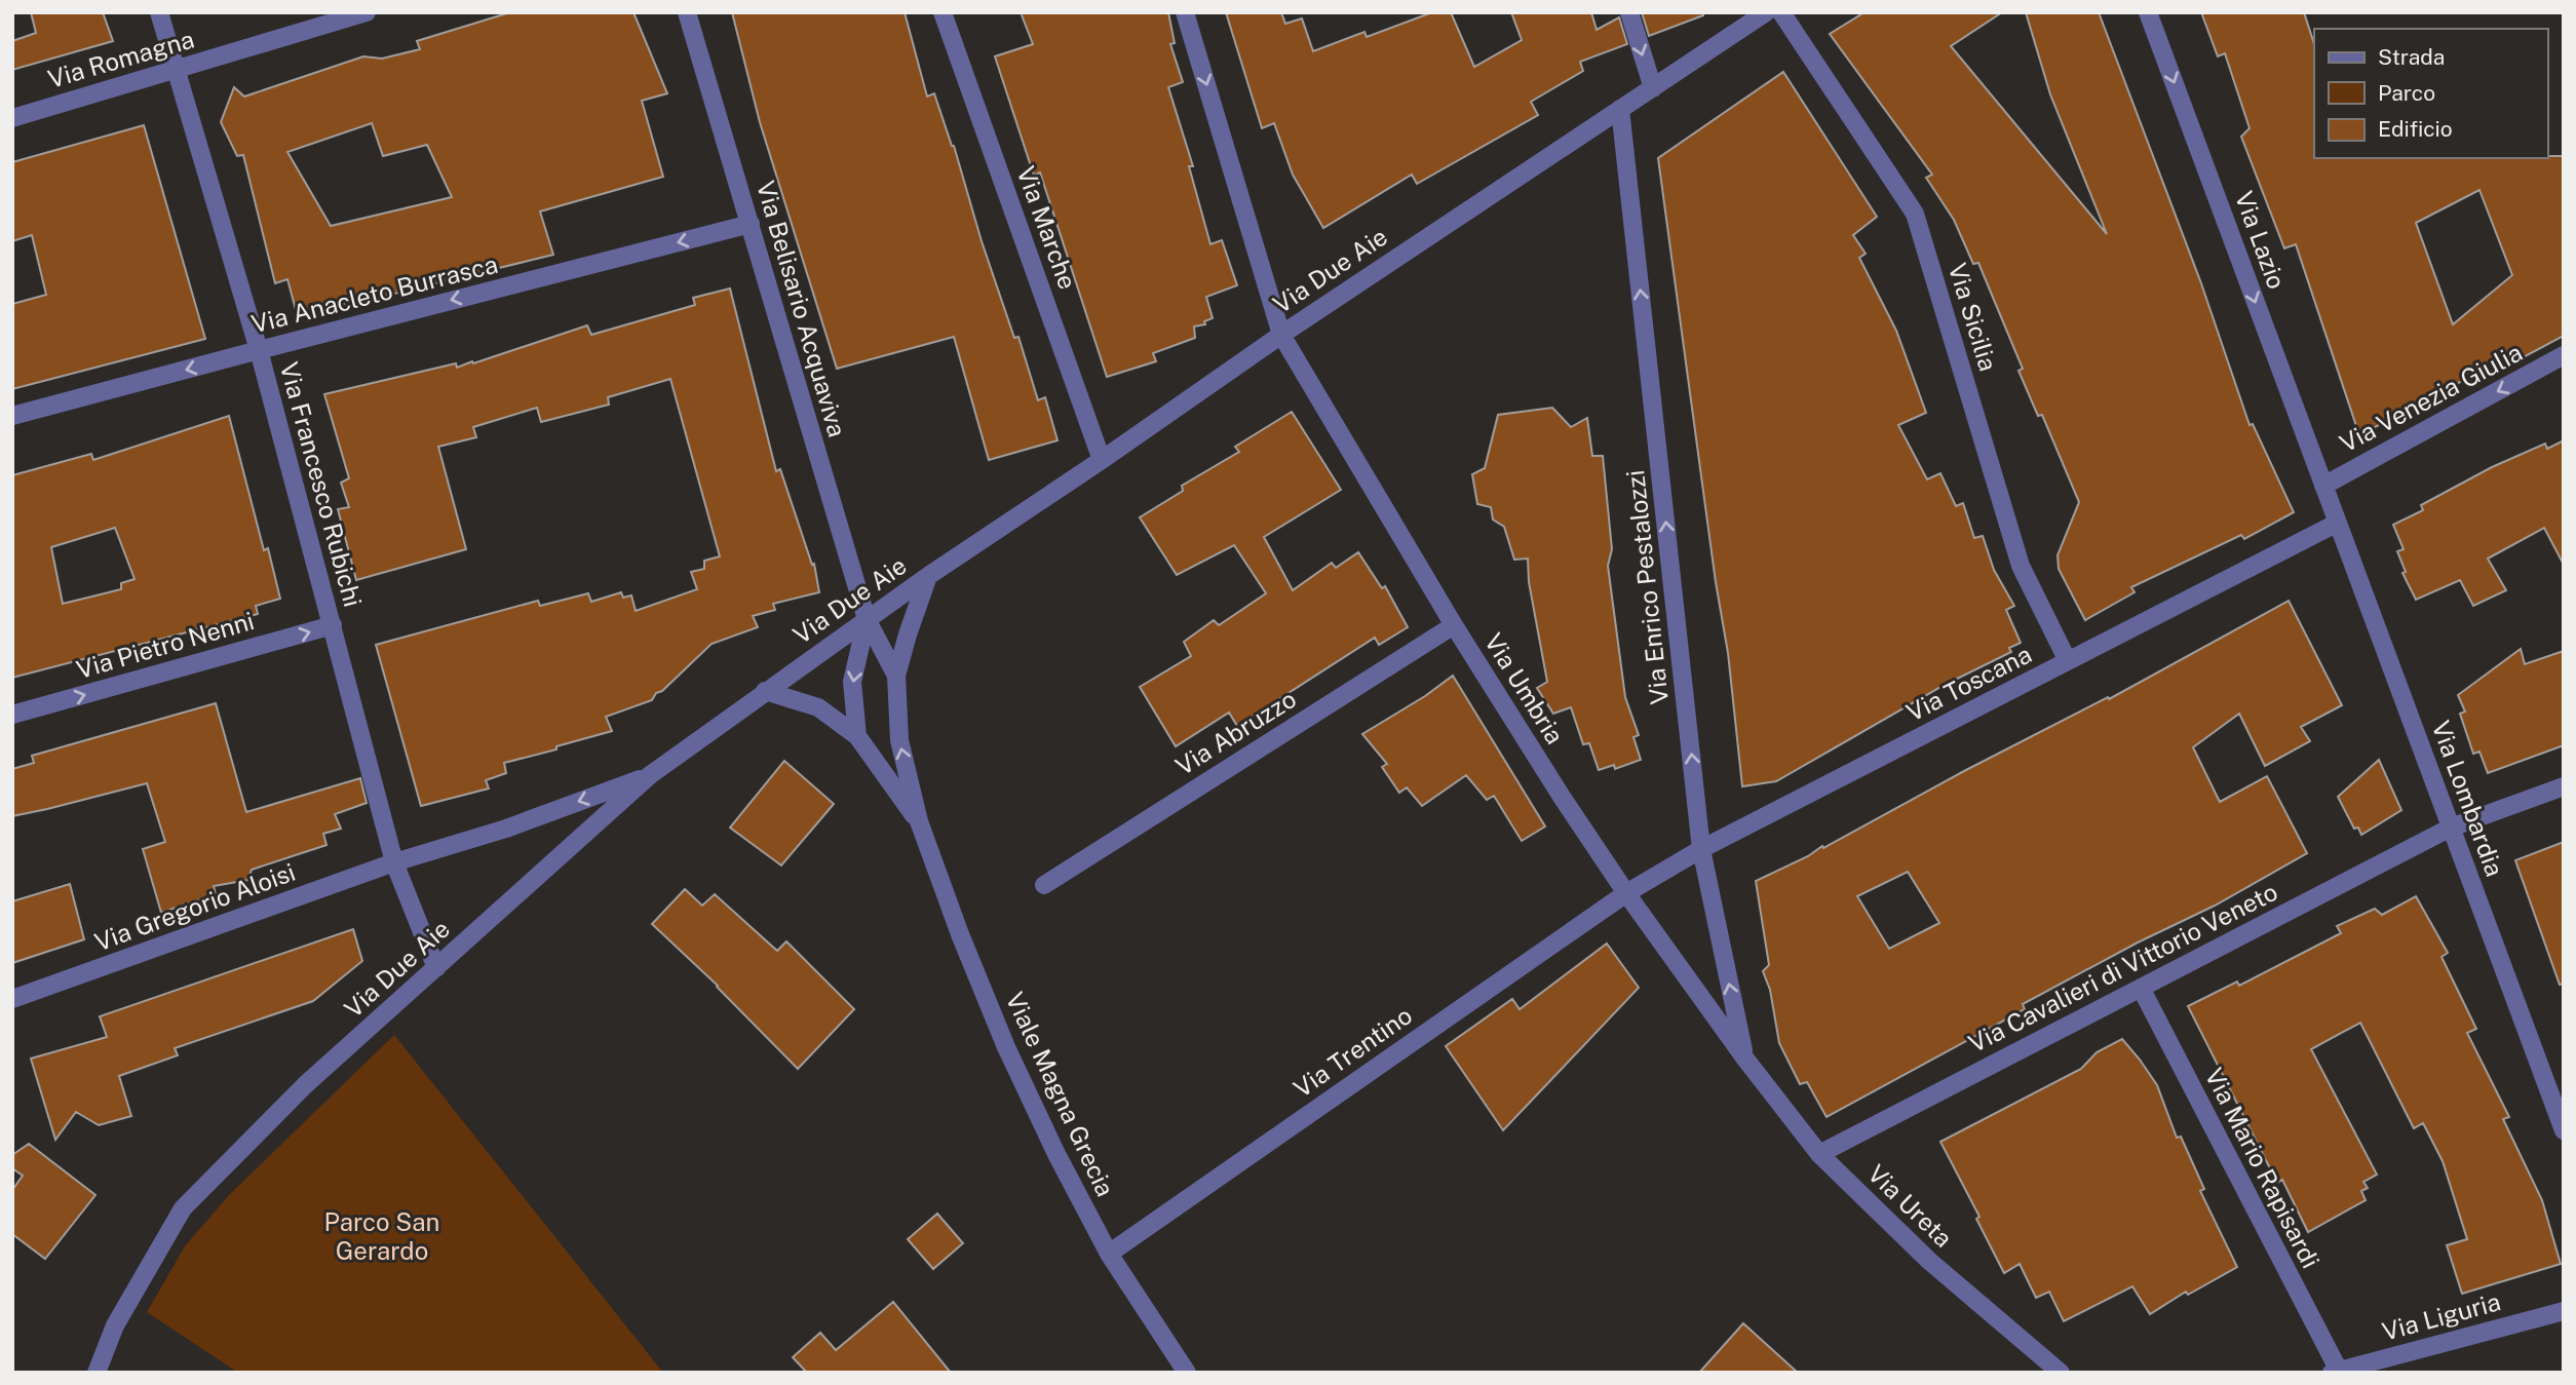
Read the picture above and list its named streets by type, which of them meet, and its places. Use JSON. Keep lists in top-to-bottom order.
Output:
{
  "streets": {
    "street": [
      "Via Romagna",
      "Via Marche",
      "Via Lazio",
      "Via Due Aie",
      "Via Anacleto Burrasca",
      "Via Belisario Acquaviva",
      "Via Sicilia",
      "Via Venezia Giulia",
      "Via Francesco Rubichi",
      "Via Enrico Pestalozzi",
      "Via Pietro Nenni",
      "Via Toscana",
      "Via Umbria",
      "Via Abruzzo",
      "Via Lombardia",
      "Via Gregorio Aloisi",
      "Via Cavalieri di Vittorio Veneto",
      "Via Trentino",
      "Viale Magna Grecia",
      "Via Mario Rapisardi",
      "Via Ureta",
      "Via Liguria"
    ]
  },
  "crossings": [
    ["Via Romagna", "Via Francesco Rubichi"],
    ["Via Marche", "Via Due Aie"],
    ["Via Lazio", "Via Venezia Giulia"],
    ["Via Lazio", "Via Lombardia"],
    ["Via Due Aie", "Via Belisario Acquaviva"],
    ["Via Due Aie", "Via Francesco Rubichi"],
    ["Via Due Aie", "Via Enrico Pestalozzi"],
    ["Via Due Aie", "Via Umbria"],
    ["Via Due Aie", "Via Gregorio Aloisi"],
    ["Via Due Aie", "Viale Magna Grecia"],
    ["Via Anacleto Burrasca", "Via Belisario Acquaviva"],
    ["Via Anacleto Burrasca", "Via Francesco Rubichi"],
    ["Via Belisario Acquaviva", "Viale Magna Grecia"],
    ["Via Sicilia", "Via Toscana"],
    ["Via Venezia Giulia", "Via Lombardia"],
    ["Via Francesco Rubichi", "Via Pietro Nenni"],
    ["Via Francesco Rubichi", "Via Gregorio Aloisi"],
    ["Via Enrico Pestalozzi", "Via Toscana"],
    ["Via Enrico Pestalozzi", "Via Umbria"],
    ["Via Enrico Pestalozzi", "Via Ureta"],
    ["Via Toscana", "Via Umbria"],
    ["Via Toscana", "Via Lombardia"],
    ["Via Toscana", "Via Trentino"],
    ["Via Umbria", "Via Abruzzo"],
    ["Via Umbria", "Via Trentino"],
    ["Via Umbria", "Via Ureta"],
    ["Via Lombardia", "Via Cavalieri di Vittorio Veneto"],
    ["Via Cavalieri di Vittorio Veneto", "Via Mario Rapisardi"],
    ["Via Cavalieri di Vittorio Veneto", "Via Ureta"],
    ["Via Trentino", "Viale Magna Grecia"],
    ["Via Mario Rapisardi", "Via Liguria"]
  ],
  "one_way": [
    "Via Lazio",
    "Via Anacleto Burrasca",
    "Via Venezia Giulia",
    "Via Enrico Pestalozzi",
    "Via Pietro Nenni",
    "Via Gregorio Aloisi"
  ],
  "parks": ["Parco San Gerardo"],
  "legend": ["Strada", "Parco", "Edificio"]
}
